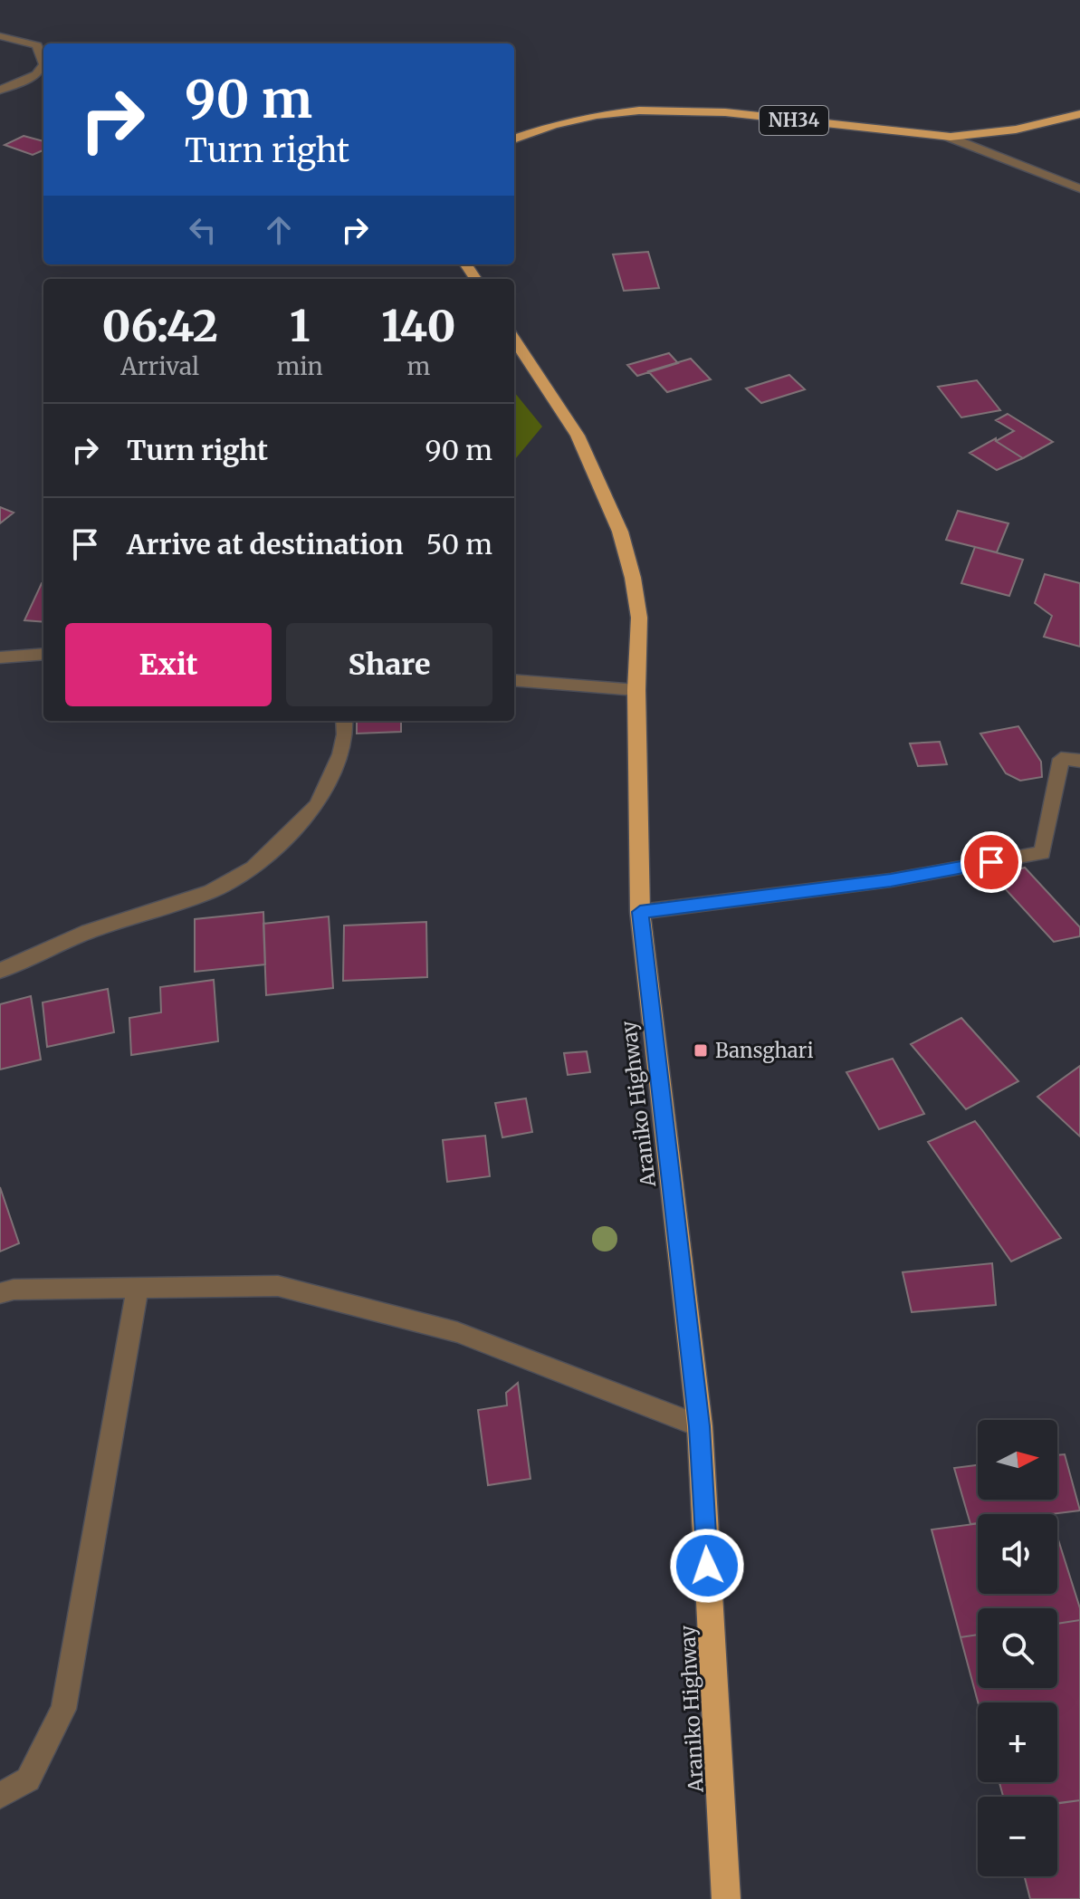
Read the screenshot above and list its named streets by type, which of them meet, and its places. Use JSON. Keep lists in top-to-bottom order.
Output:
{
  "streets": {
    "highway": ["NH34", "Araniko Highway"]
  },
  "places": {
    "transit": ["Bansghari"]
  },
  "north": "right",
  "page": {
    "turn": ["90 m", "Turn right"],
    "eta": [
      "06:42",
      "Arrival",
      "1",
      "min",
      "140",
      "m"
    ],
    "list": [
      {
        "name": "Turn right",
        "value": "90 m"
      },
      {
        "name": "Arrive at destination",
        "value": "50 m"
      }
    ],
    "buttons": ["Exit", "Share"],
    "map_buttons": ["+", "−"]
  }
}
